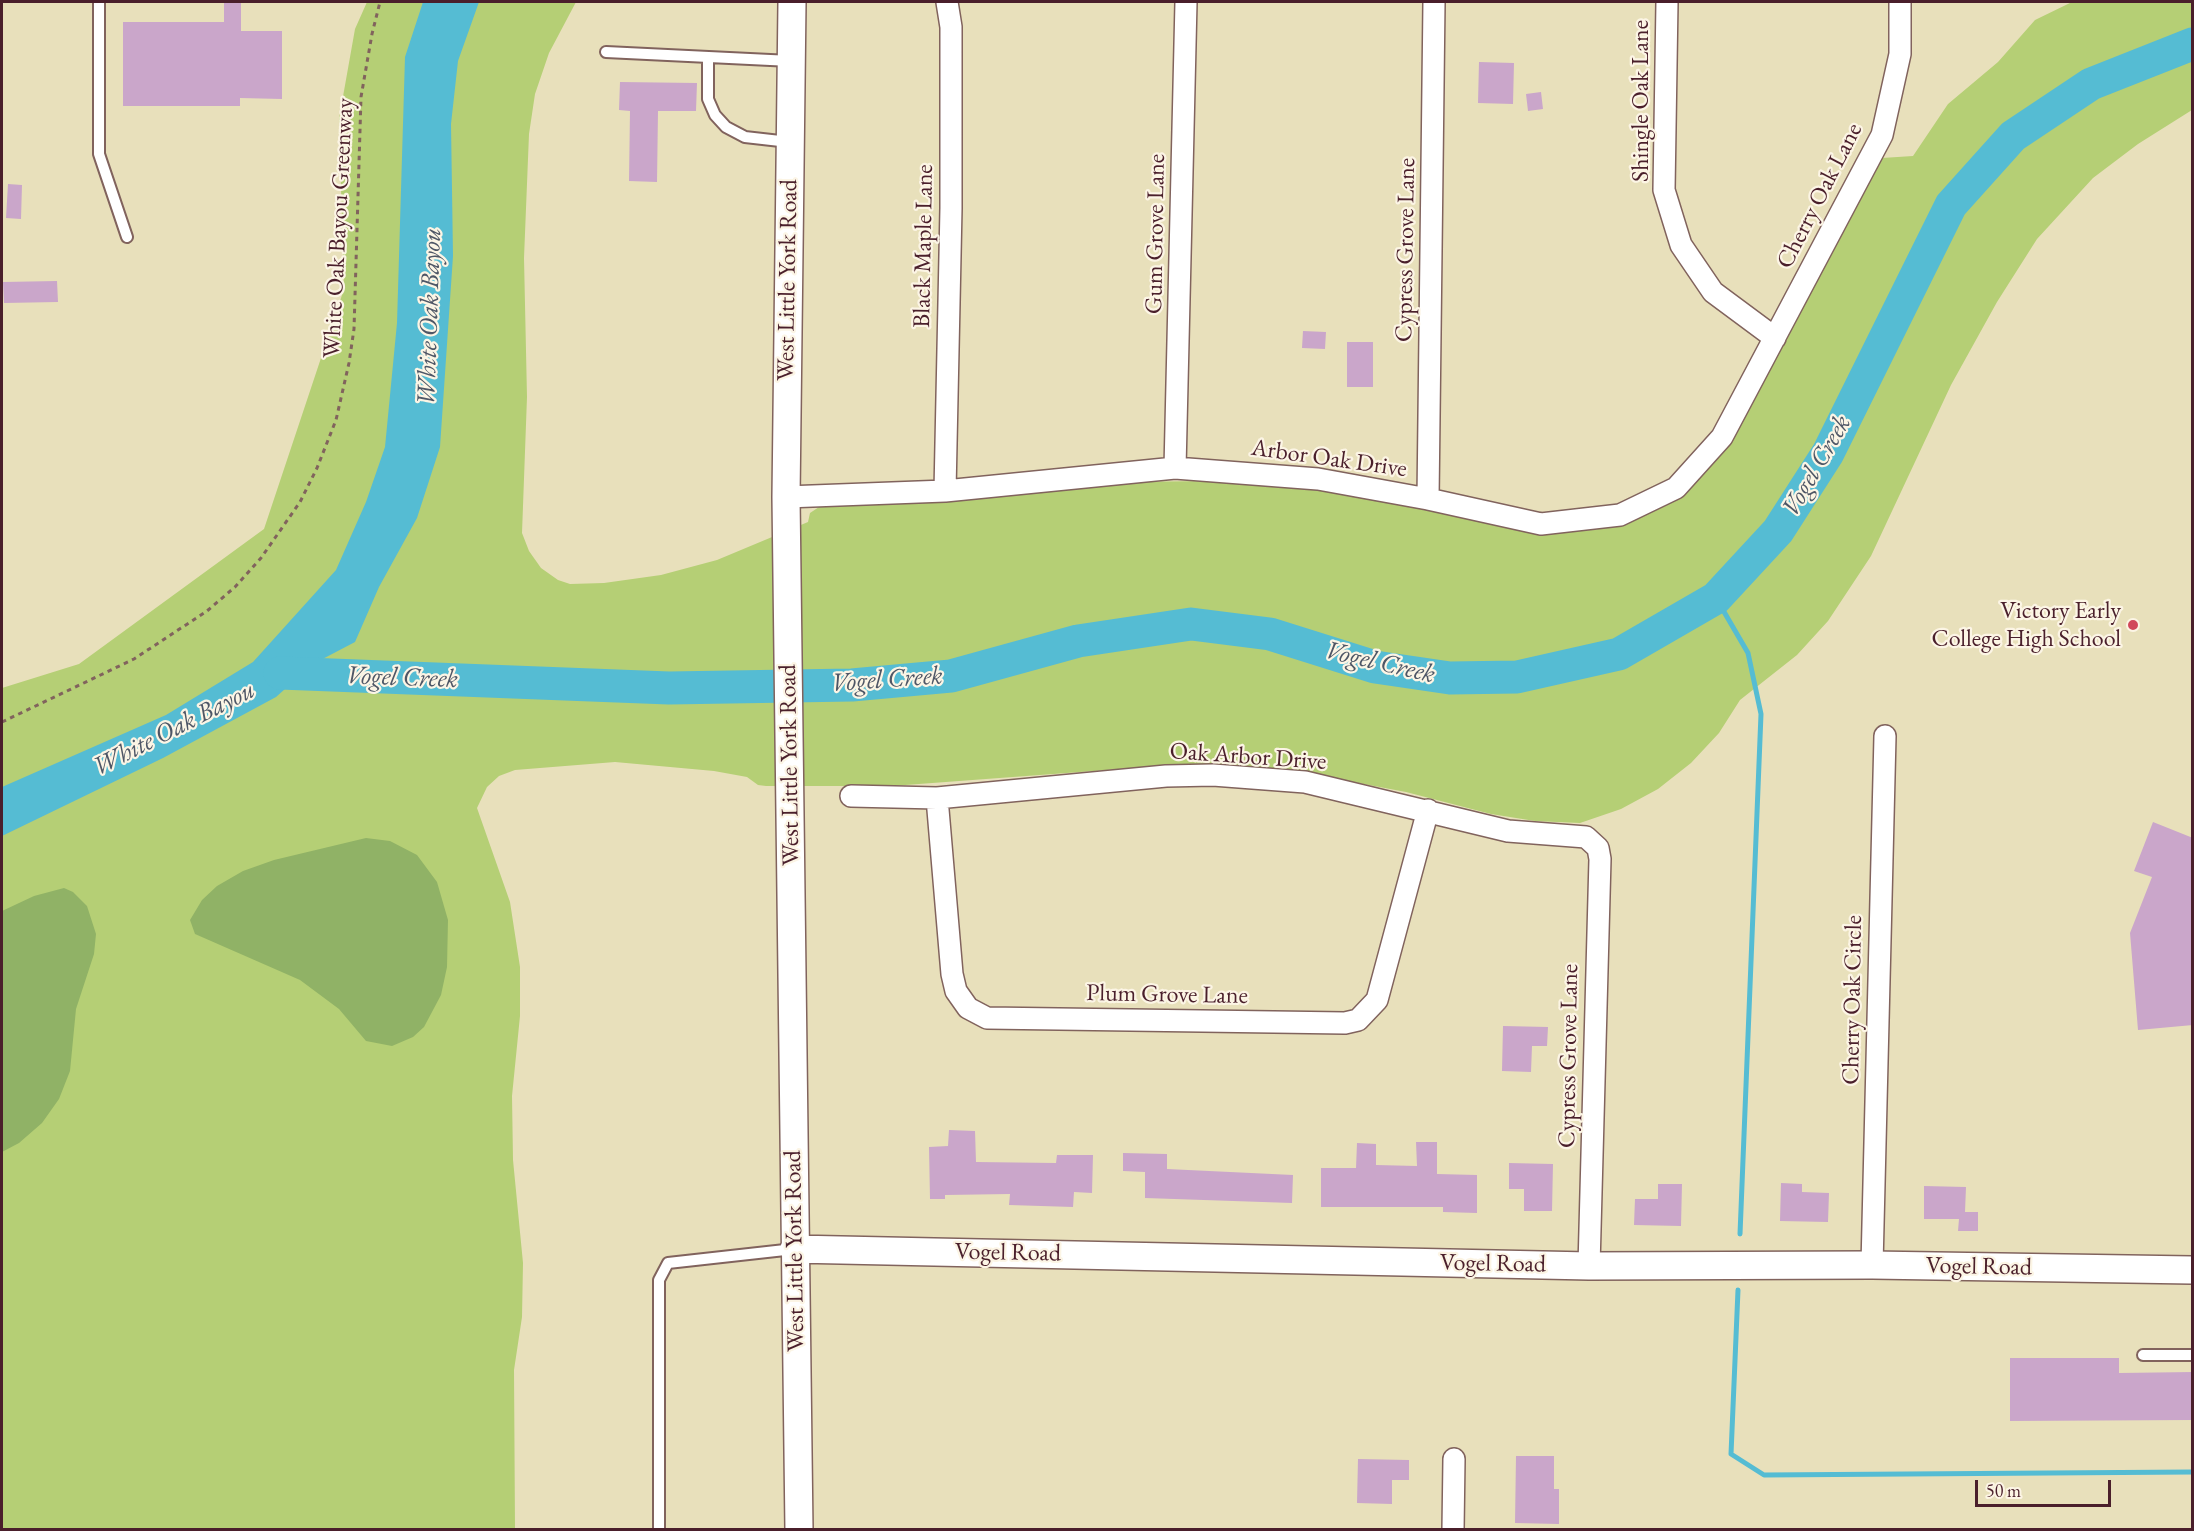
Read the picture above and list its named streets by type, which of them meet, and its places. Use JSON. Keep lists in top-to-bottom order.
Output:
{
  "streets": {
    "street": [
      "Shingle Oak Lane",
      "Cherry Oak Lane",
      "Gum Grove Lane",
      "Black Maple Lane",
      "Cypress Grove Lane",
      "West Little York Road",
      "Arbor Oak Drive",
      "Oak Arbor Drive",
      "Plum Grove Lane",
      "Cherry Oak Circle",
      "Vogel Road"
    ],
    "path": ["White Oak Bayou Greenway"]
  },
  "crossings": [
    ["Shingle Oak Lane", "Cherry Oak Lane"],
    ["Shingle Oak Lane", "Arbor Oak Drive"],
    ["Cherry Oak Lane", "Arbor Oak Drive"],
    ["Gum Grove Lane", "Arbor Oak Drive"],
    ["Black Maple Lane", "Arbor Oak Drive"],
    ["Cypress Grove Lane", "Arbor Oak Drive"],
    ["Cypress Grove Lane", "Oak Arbor Drive"],
    ["Cypress Grove Lane", "Vogel Road"],
    ["West Little York Road", "Arbor Oak Drive"],
    ["West Little York Road", "Vogel Road"],
    ["Oak Arbor Drive", "Plum Grove Lane"],
    ["Cherry Oak Circle", "Vogel Road"]
  ],
  "water": ["White Oak Bayou", "Vogel Creek"],
  "places": ["Victory Early College High School"],
  "scale_bar": "50 m"
}
